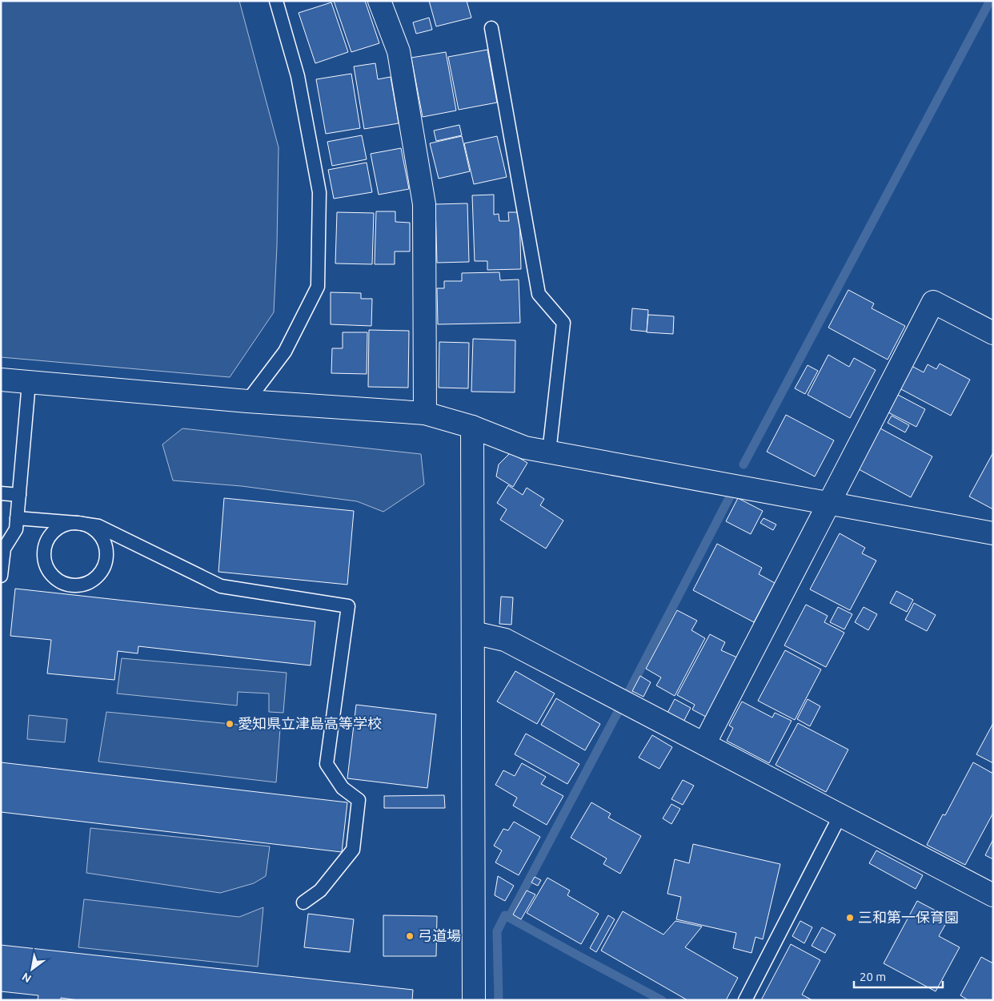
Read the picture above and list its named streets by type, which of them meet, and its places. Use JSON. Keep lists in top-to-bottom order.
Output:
{
  "places": ["愛知県立津島高等学校", "三和第一保育園", "弓道場"],
  "scale_bar": "20 m",
  "north": "bottom left"
}
